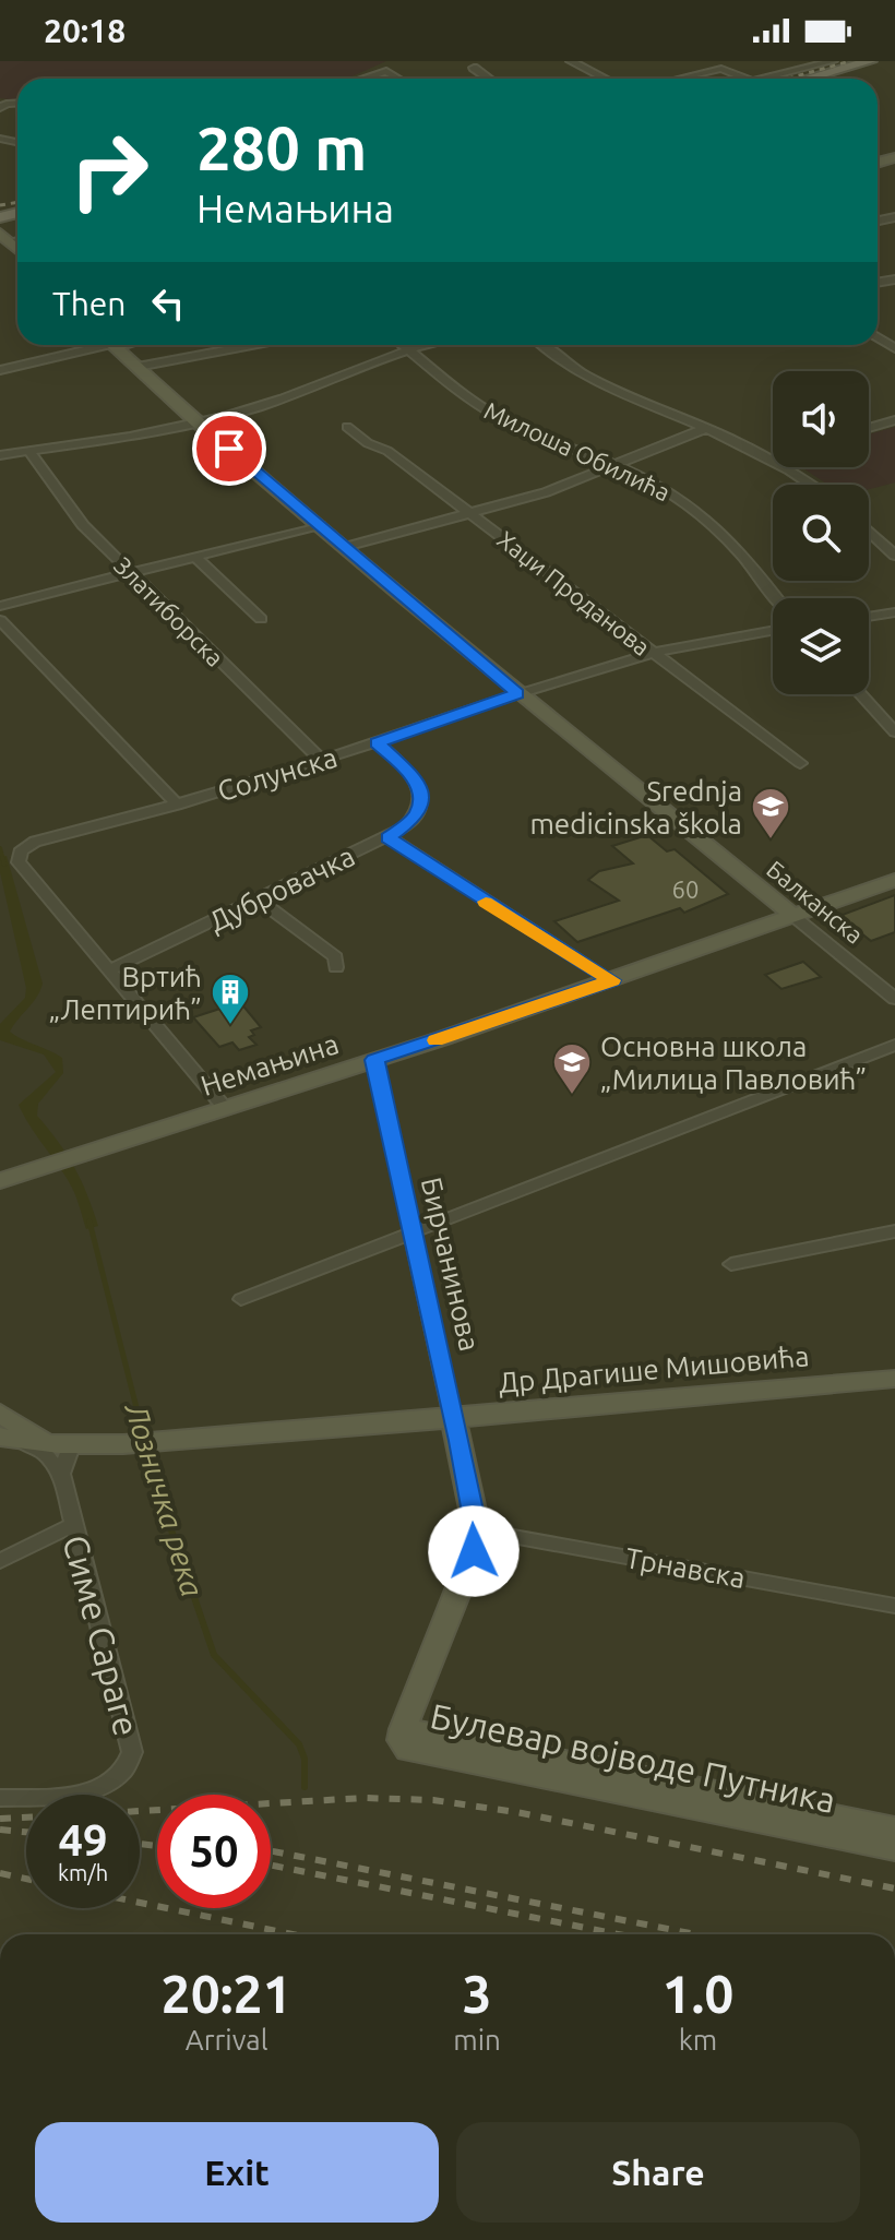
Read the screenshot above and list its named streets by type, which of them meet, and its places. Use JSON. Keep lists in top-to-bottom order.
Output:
{
  "streets": {
    "street": [
      "Милоша Обилића",
      "Хаџи Проданова",
      "Златиборска",
      "Солунска",
      "Дубровачка",
      "Балканска",
      "Немањина",
      "Бирчанинова",
      "Др Драгише Мишовића",
      "Трнавска",
      "Симе Сараге",
      "Булевар војводе Путника"
    ]
  },
  "crossings": [
    ["Хаџи Проданова", "Солунска"],
    ["Златиборска", "Солунска"],
    ["Солунска", "Дубровачка"],
    ["Солунска", "Балканска"],
    ["Балканска", "Немањина"],
    ["Немањина", "Бирчанинова"],
    ["Бирчанинова", "Др Драгише Мишовића"],
    ["Бирчанинова", "Трнавска"],
    ["Бирчанинова", "Булевар војводе Путника"]
  ],
  "water": ["Лозничка река"],
  "places": {
    "school or university": ["Srednja medicinska škola", "Основна школа „Милица Павловић”"],
    "building": ["Вртић „Лептирић”"]
  },
  "house_numbers": ["60"],
  "page": {
    "status": "20:18",
    "turn": ["280 m", "Немањина"],
    "then": "Then",
    "speed": "49 km/h",
    "limit": "50",
    "eta": [
      "20:21",
      "Arrival",
      "3",
      "min",
      "1.0",
      "km"
    ],
    "buttons": ["Exit", "Share"]
  }
}
